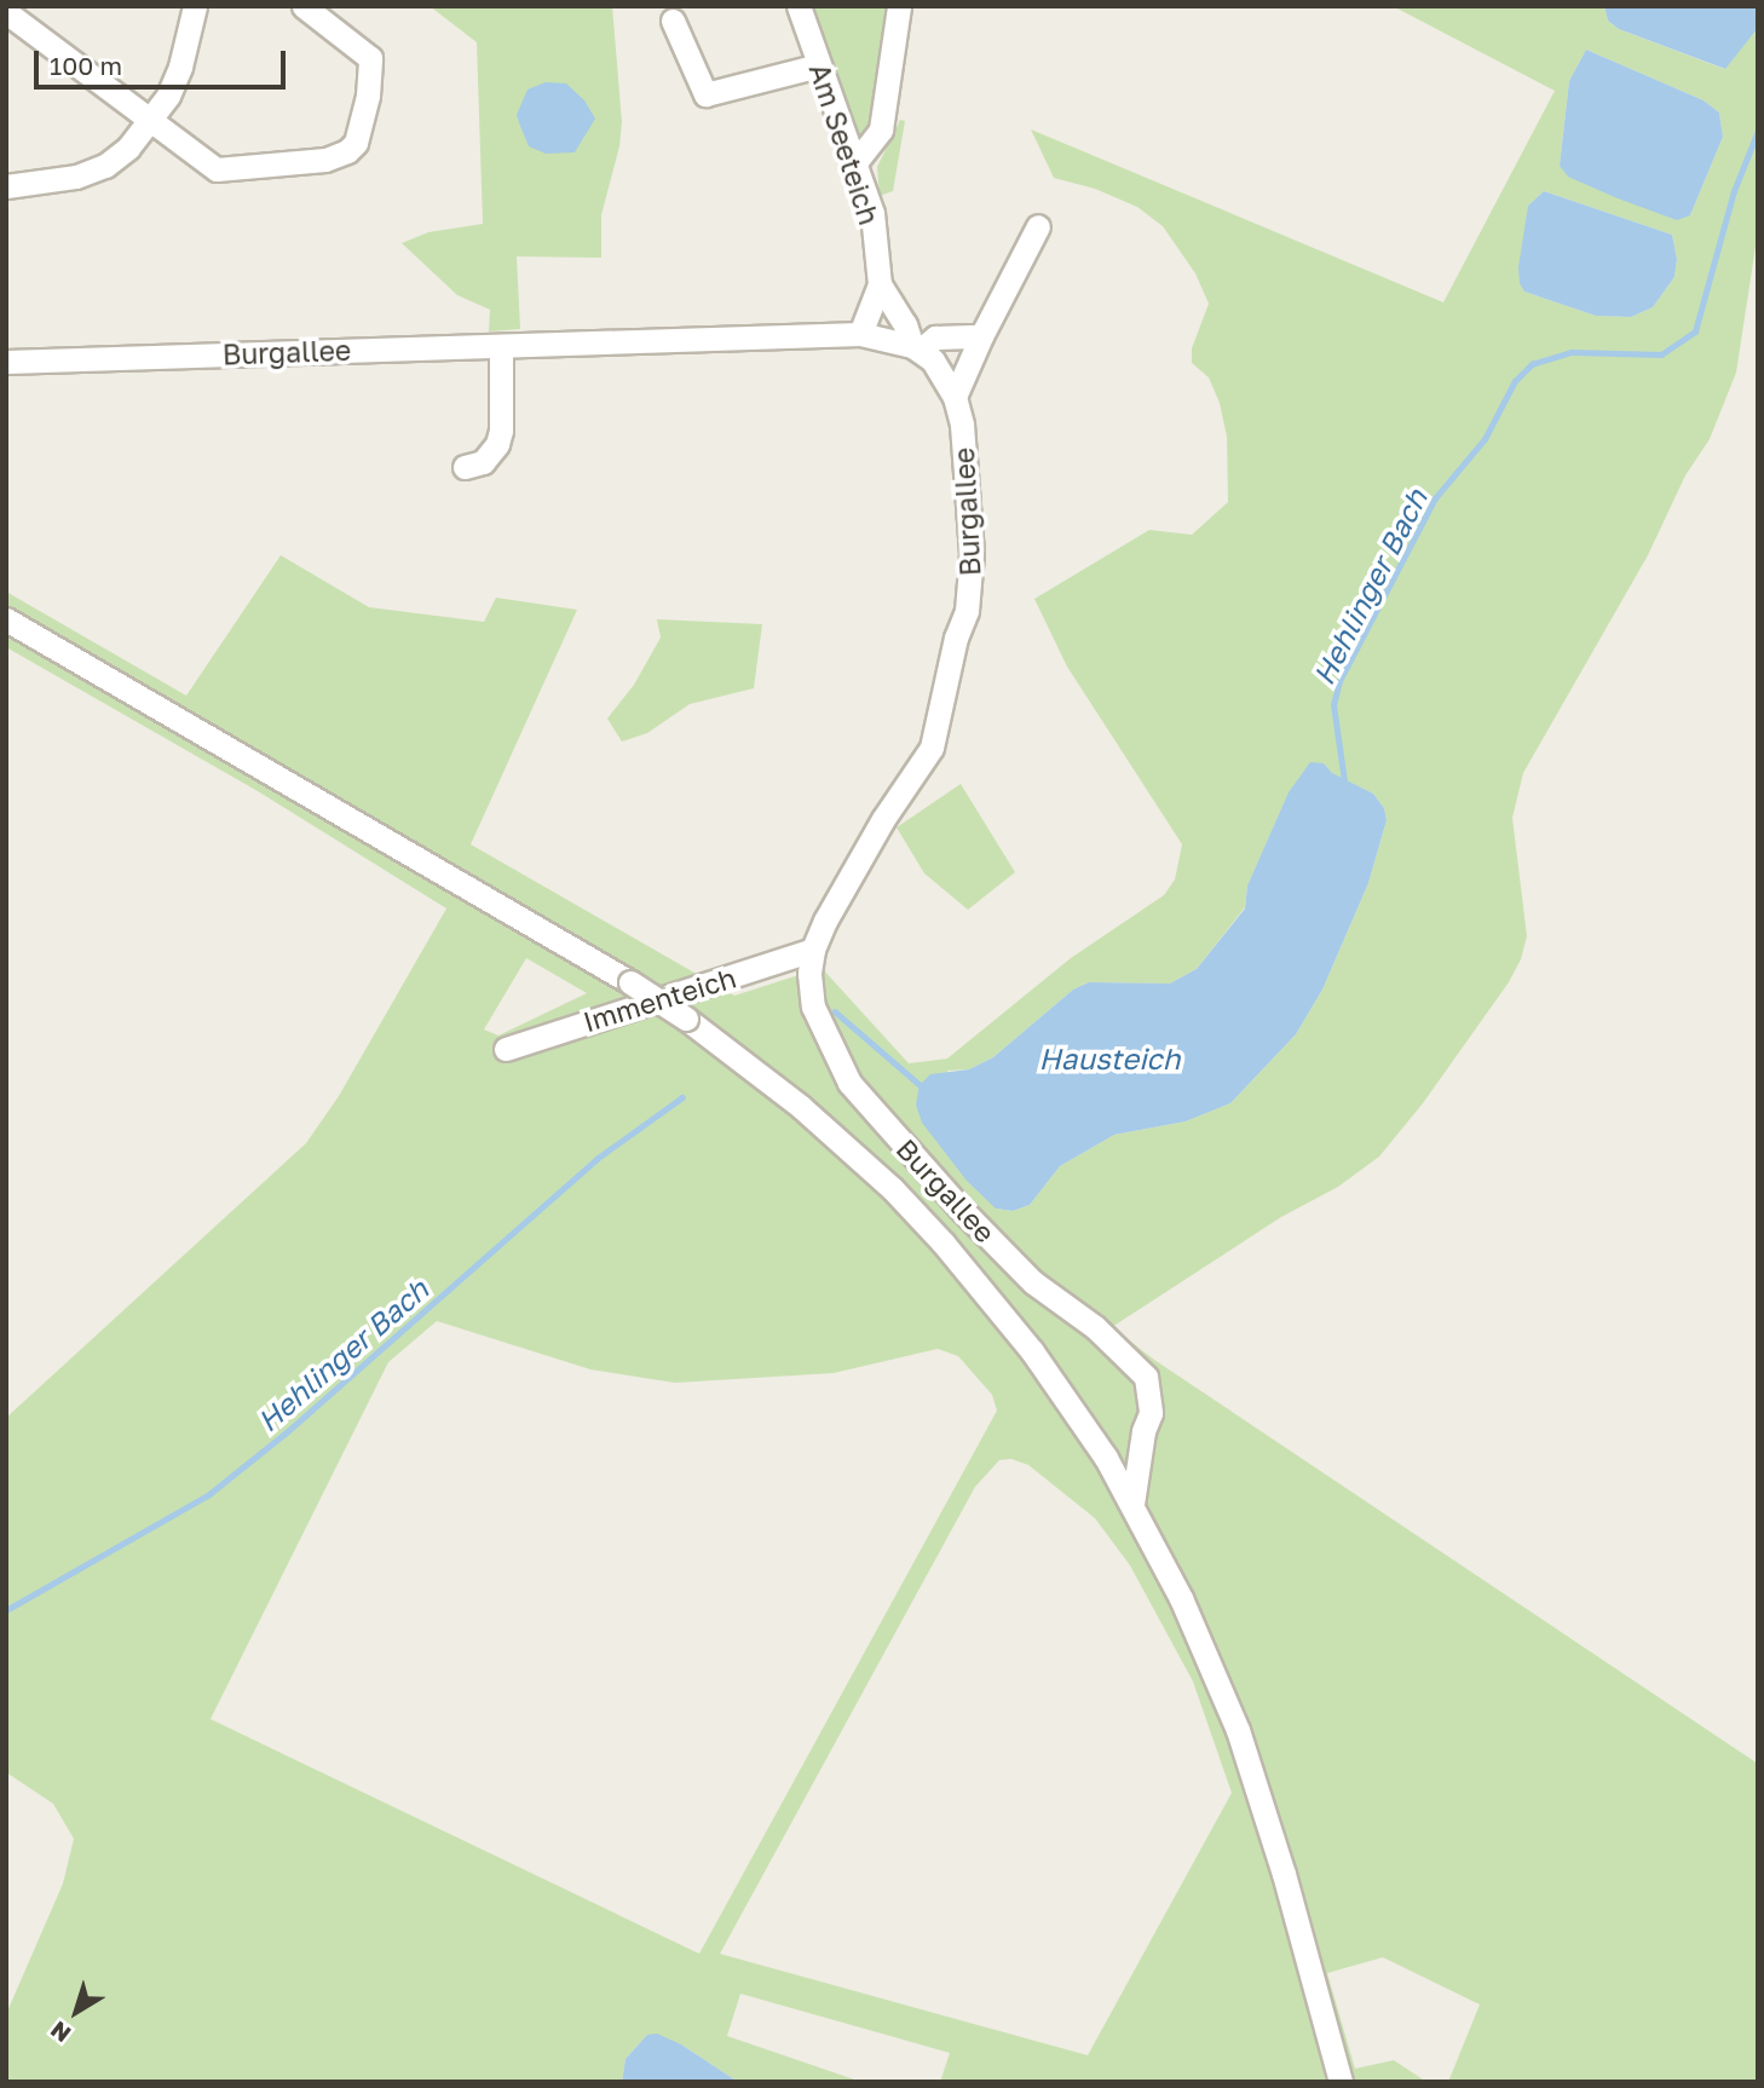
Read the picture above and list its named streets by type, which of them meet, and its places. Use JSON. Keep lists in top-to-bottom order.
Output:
{
  "streets": {
    "street": ["Am Seeteich", "Burgallee", "Immenteich"]
  },
  "crossings": [
    ["Am Seeteich", "Burgallee"],
    ["Burgallee", "Immenteich"]
  ],
  "water": ["Hehlinger Bach", "Hausteich"],
  "scale_bar": "100 m",
  "north": "bottom left"
}
